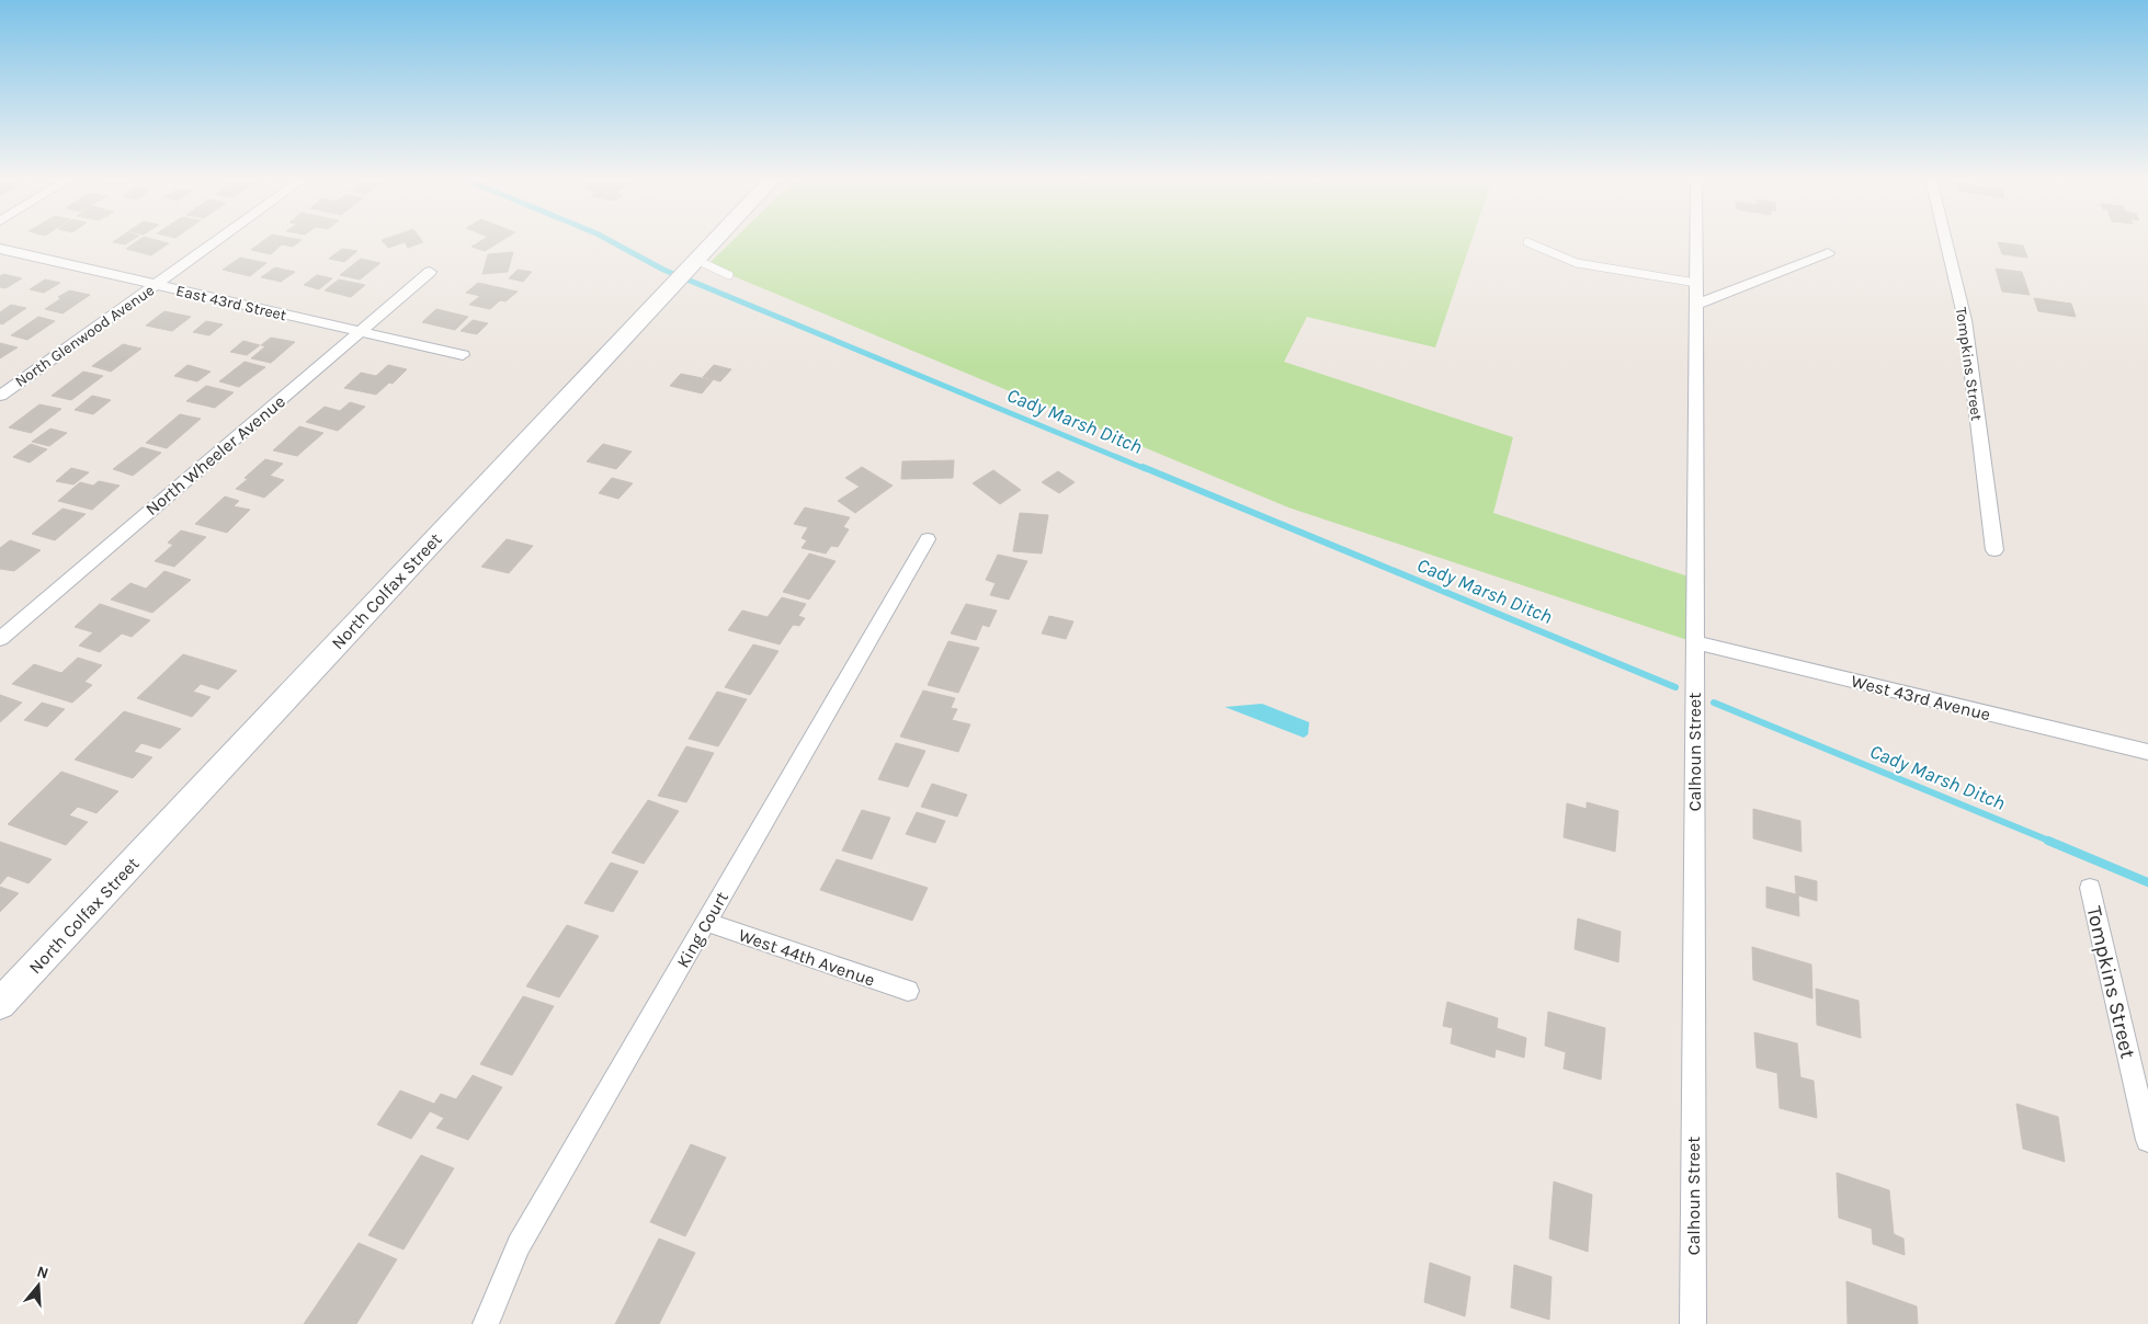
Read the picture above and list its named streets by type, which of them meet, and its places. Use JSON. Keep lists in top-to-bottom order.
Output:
{
  "streets": {
    "street": [
      "East 43rd Street",
      "North Glenwood Avenue",
      "Tompkins Street",
      "North Wheeler Avenue",
      "North Colfax Street",
      "West 43rd Avenue",
      "Calhoun Street",
      "King Court",
      "West 44th Avenue"
    ]
  },
  "crossings": [
    ["East 43rd Street", "North Glenwood Avenue"],
    ["East 43rd Street", "North Wheeler Avenue"],
    ["West 43rd Avenue", "Calhoun Street"],
    ["King Court", "West 44th Avenue"]
  ],
  "water": ["Cady Marsh Ditch"],
  "north": "top"
}
